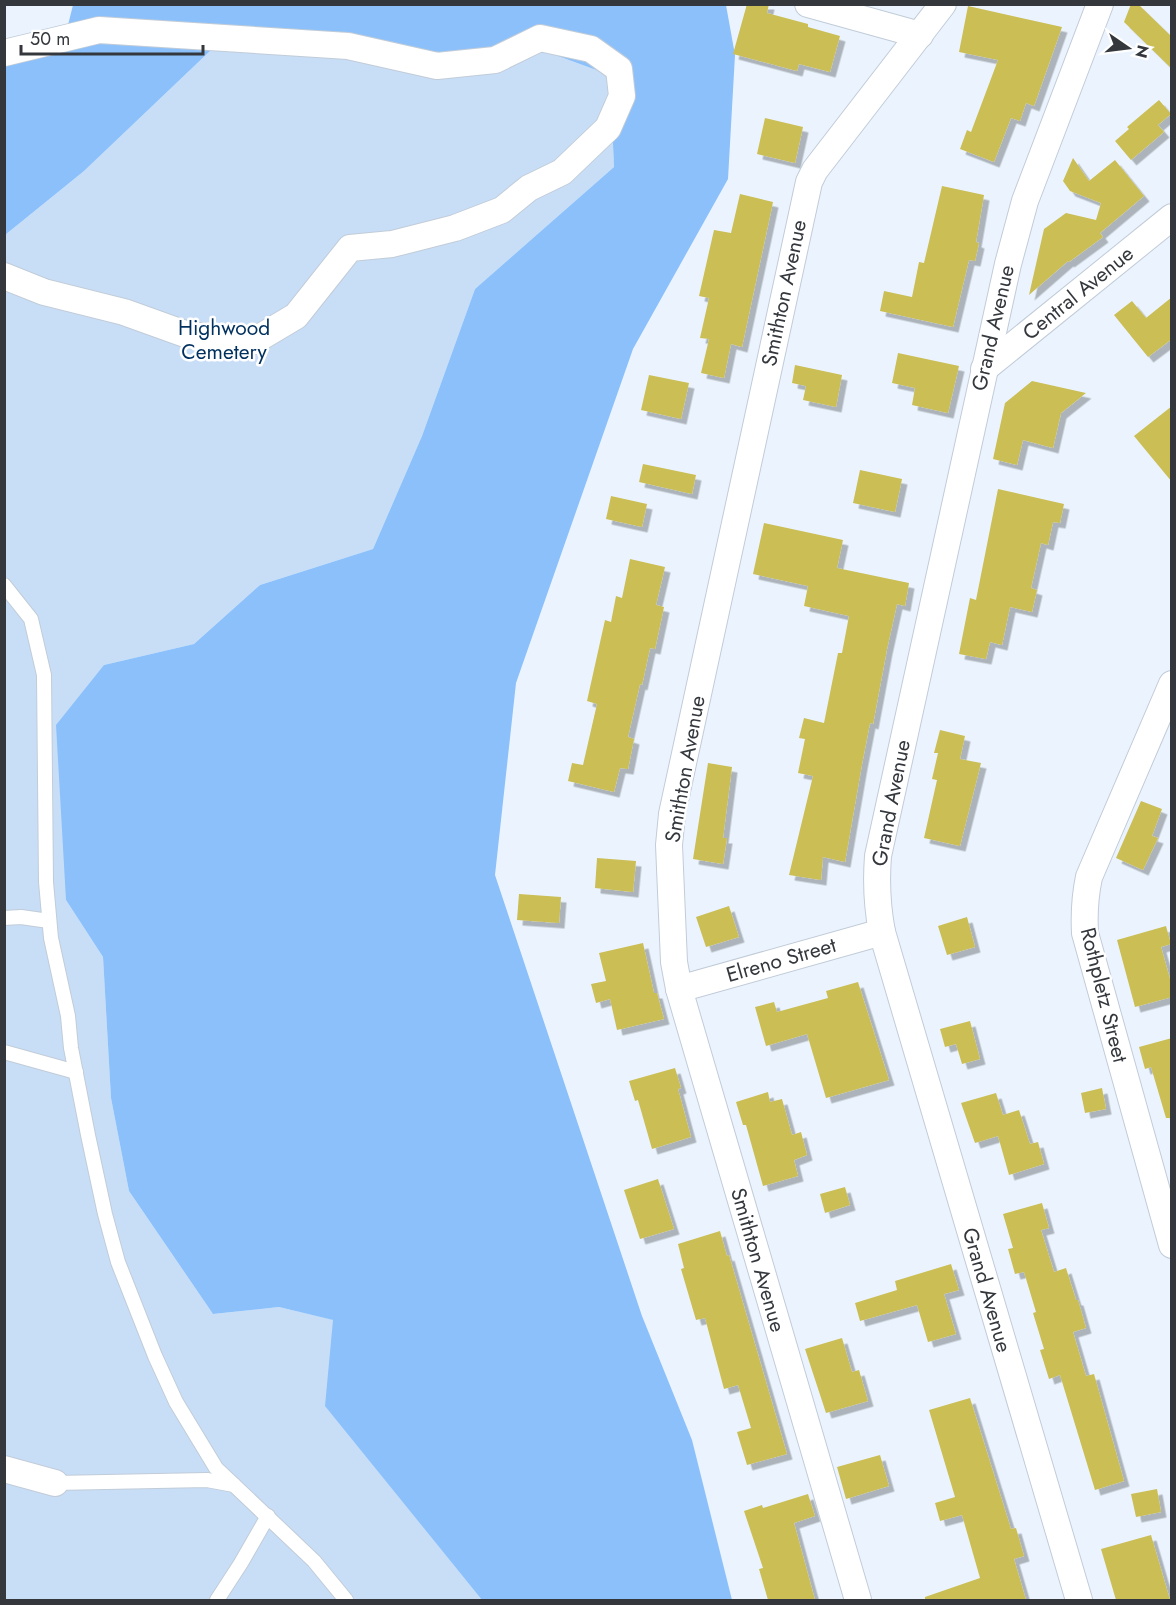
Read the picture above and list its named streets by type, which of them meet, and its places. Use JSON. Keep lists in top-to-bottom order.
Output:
{
  "streets": {
    "street": [
      "Smithton Avenue",
      "Central Avenue",
      "Grand Avenue",
      "Elreno Street",
      "Rothpletz Street"
    ]
  },
  "crossings": [
    ["Smithton Avenue", "Elreno Street"],
    ["Central Avenue", "Grand Avenue"],
    ["Grand Avenue", "Elreno Street"]
  ],
  "parks": ["Highwood Cemetery"],
  "scale_bar": "50 m",
  "north": "right"
}
